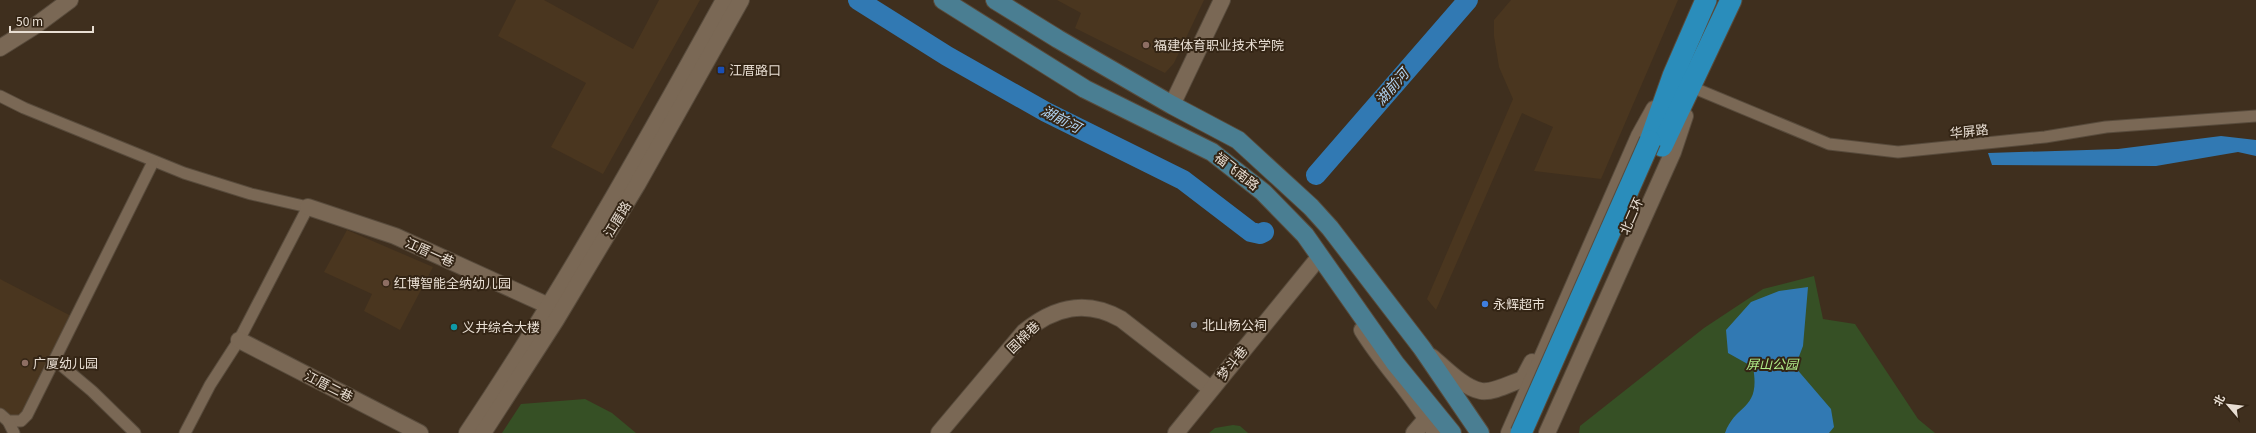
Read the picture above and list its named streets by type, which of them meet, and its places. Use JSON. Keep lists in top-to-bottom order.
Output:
{
  "streets": {
    "highway": ["北二环"],
    "main road": [
      "福飞南路",
      "江厝路",
      "江厝一巷",
      "国棉巷",
      "梦斗巷",
      "江厝二巷"
    ],
    "street": ["华屏路"]
  },
  "crossings": [
    ["福飞南路", "梦斗巷"],
    ["江厝路", "江厝一巷"],
    ["国棉巷", "梦斗巷"]
  ],
  "water": ["湖前河"],
  "parks": ["屏山公园"],
  "places": {
    "other": [
      "福建体育职业技术学院",
      "红博智能全纳幼儿园",
      "永辉超市",
      "北山杨公祠",
      "义井综合大楼",
      "广厦幼儿园"
    ],
    "transit": ["江厝路口"]
  },
  "scale_bar": "50 m",
  "north": "top left"
}
